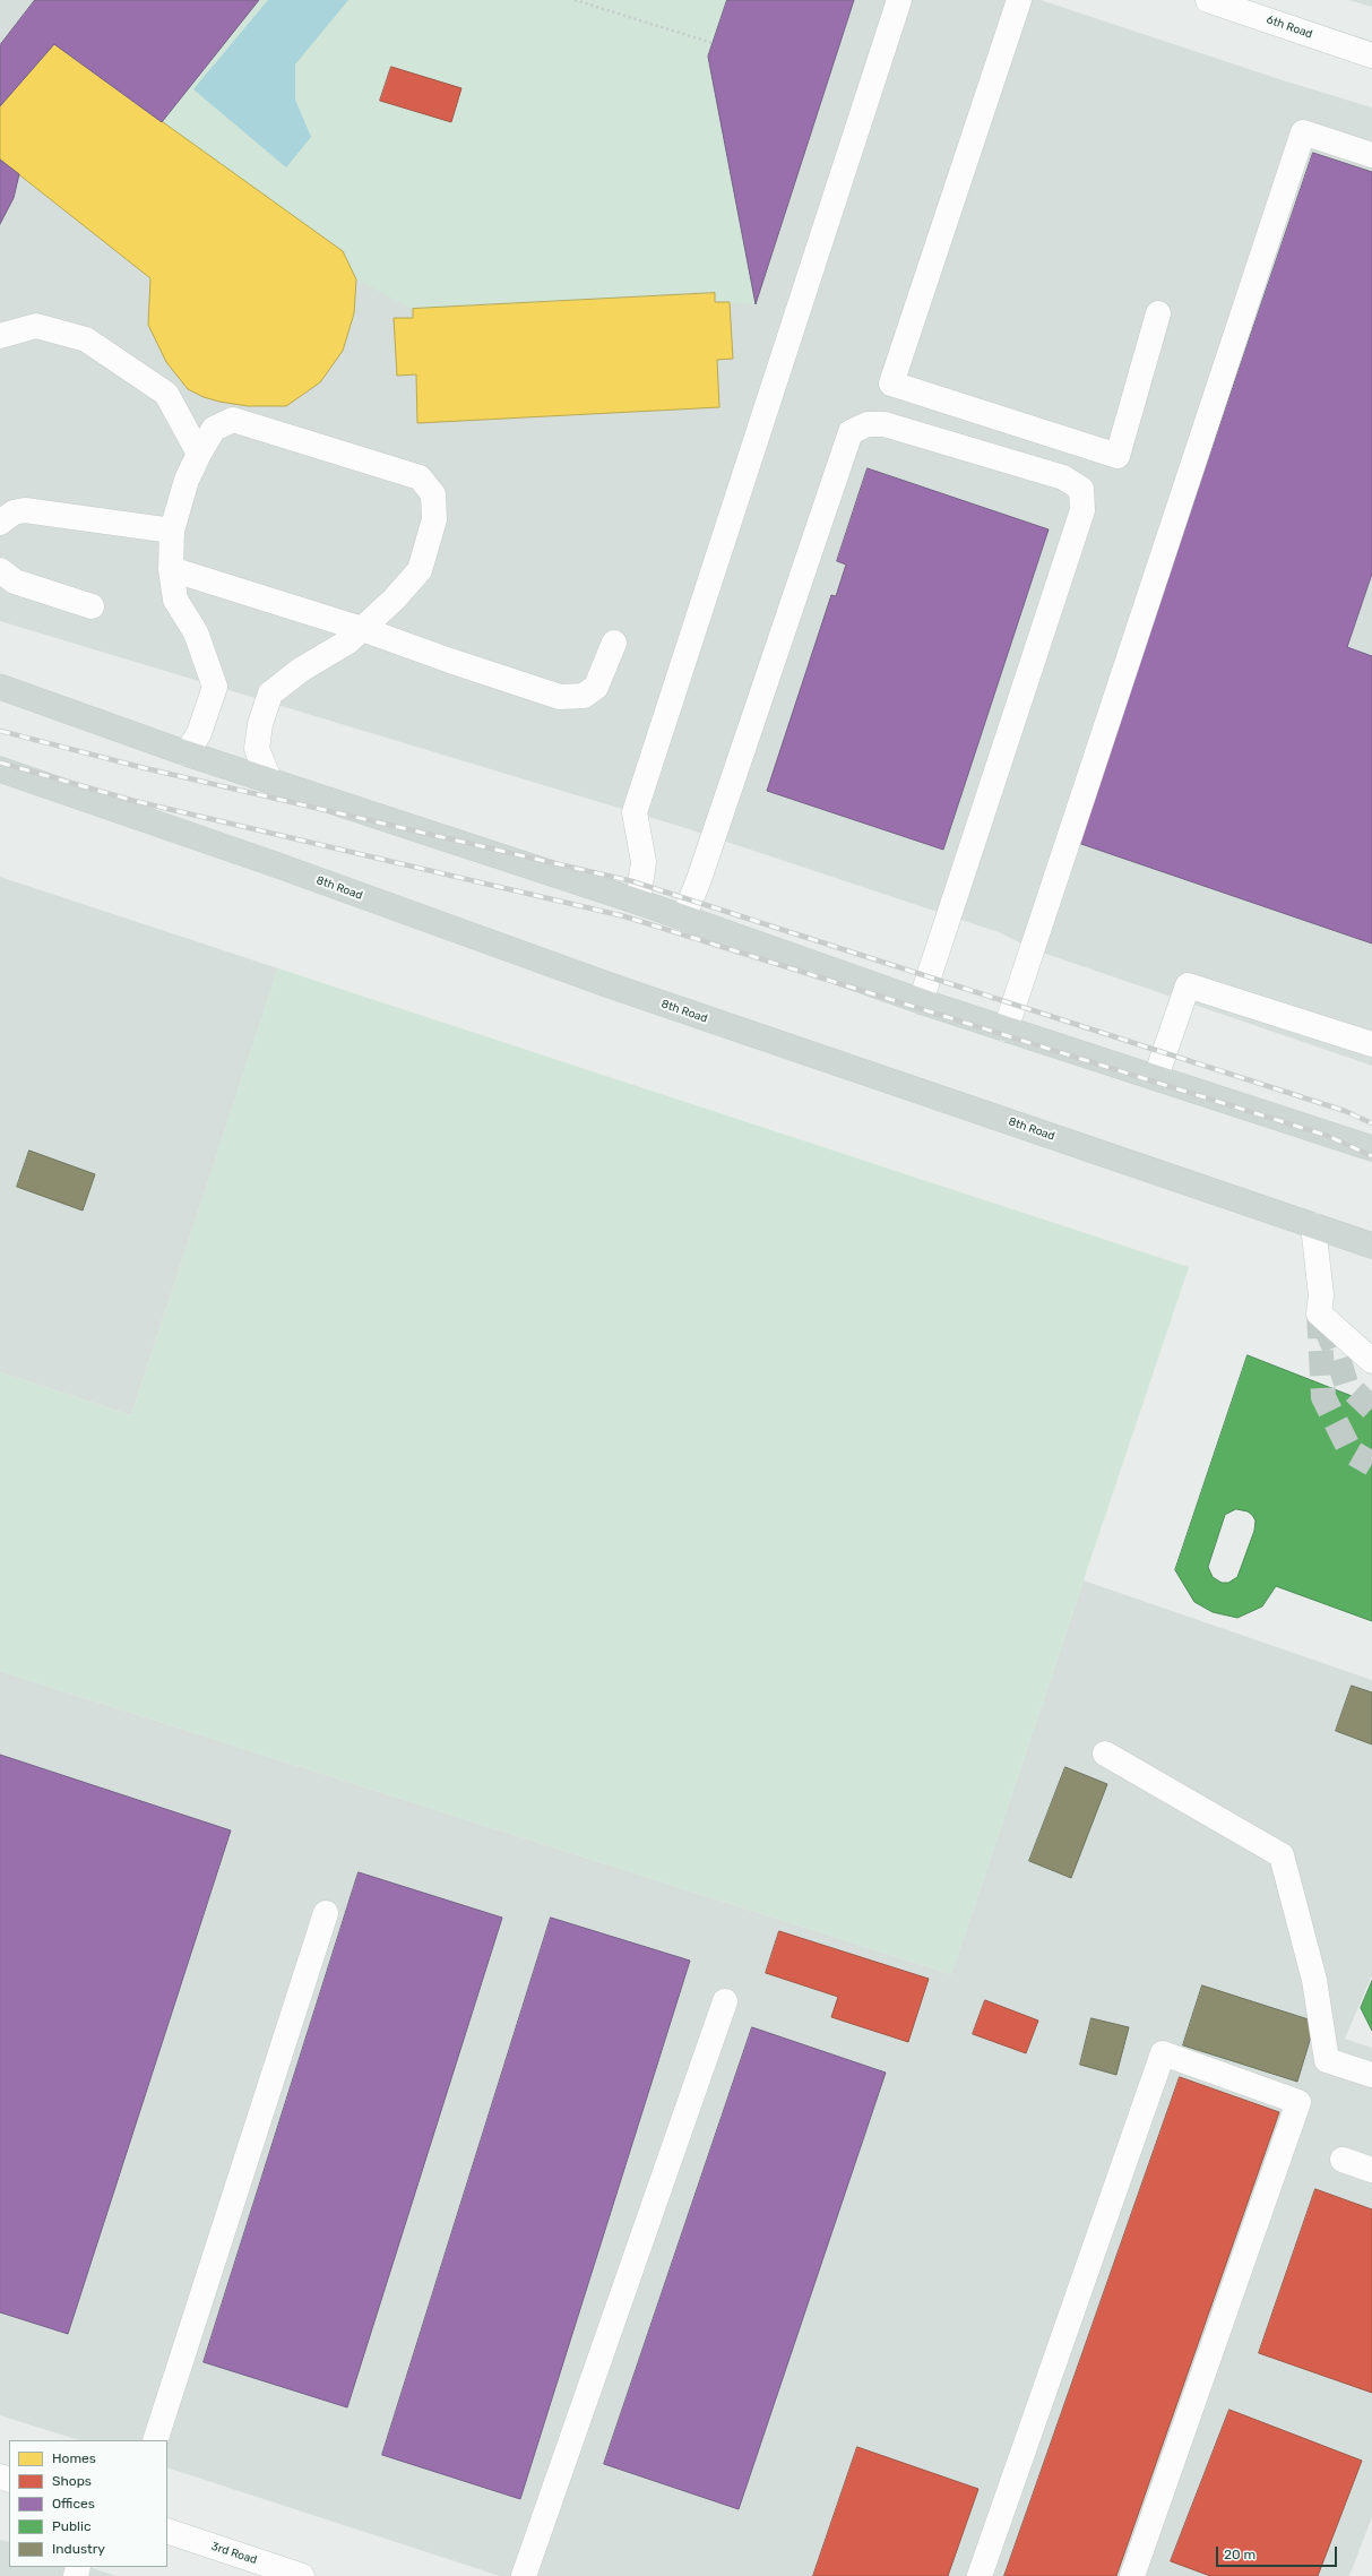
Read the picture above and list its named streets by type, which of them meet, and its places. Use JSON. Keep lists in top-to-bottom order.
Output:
{
  "streets": {
    "main road": ["8th Road"],
    "street": ["6th Road", "3rd Road"]
  },
  "legend": [
    "Homes",
    "Shops",
    "Offices",
    "Public",
    "Industry"
  ],
  "scale_bar": "20 m"
}
